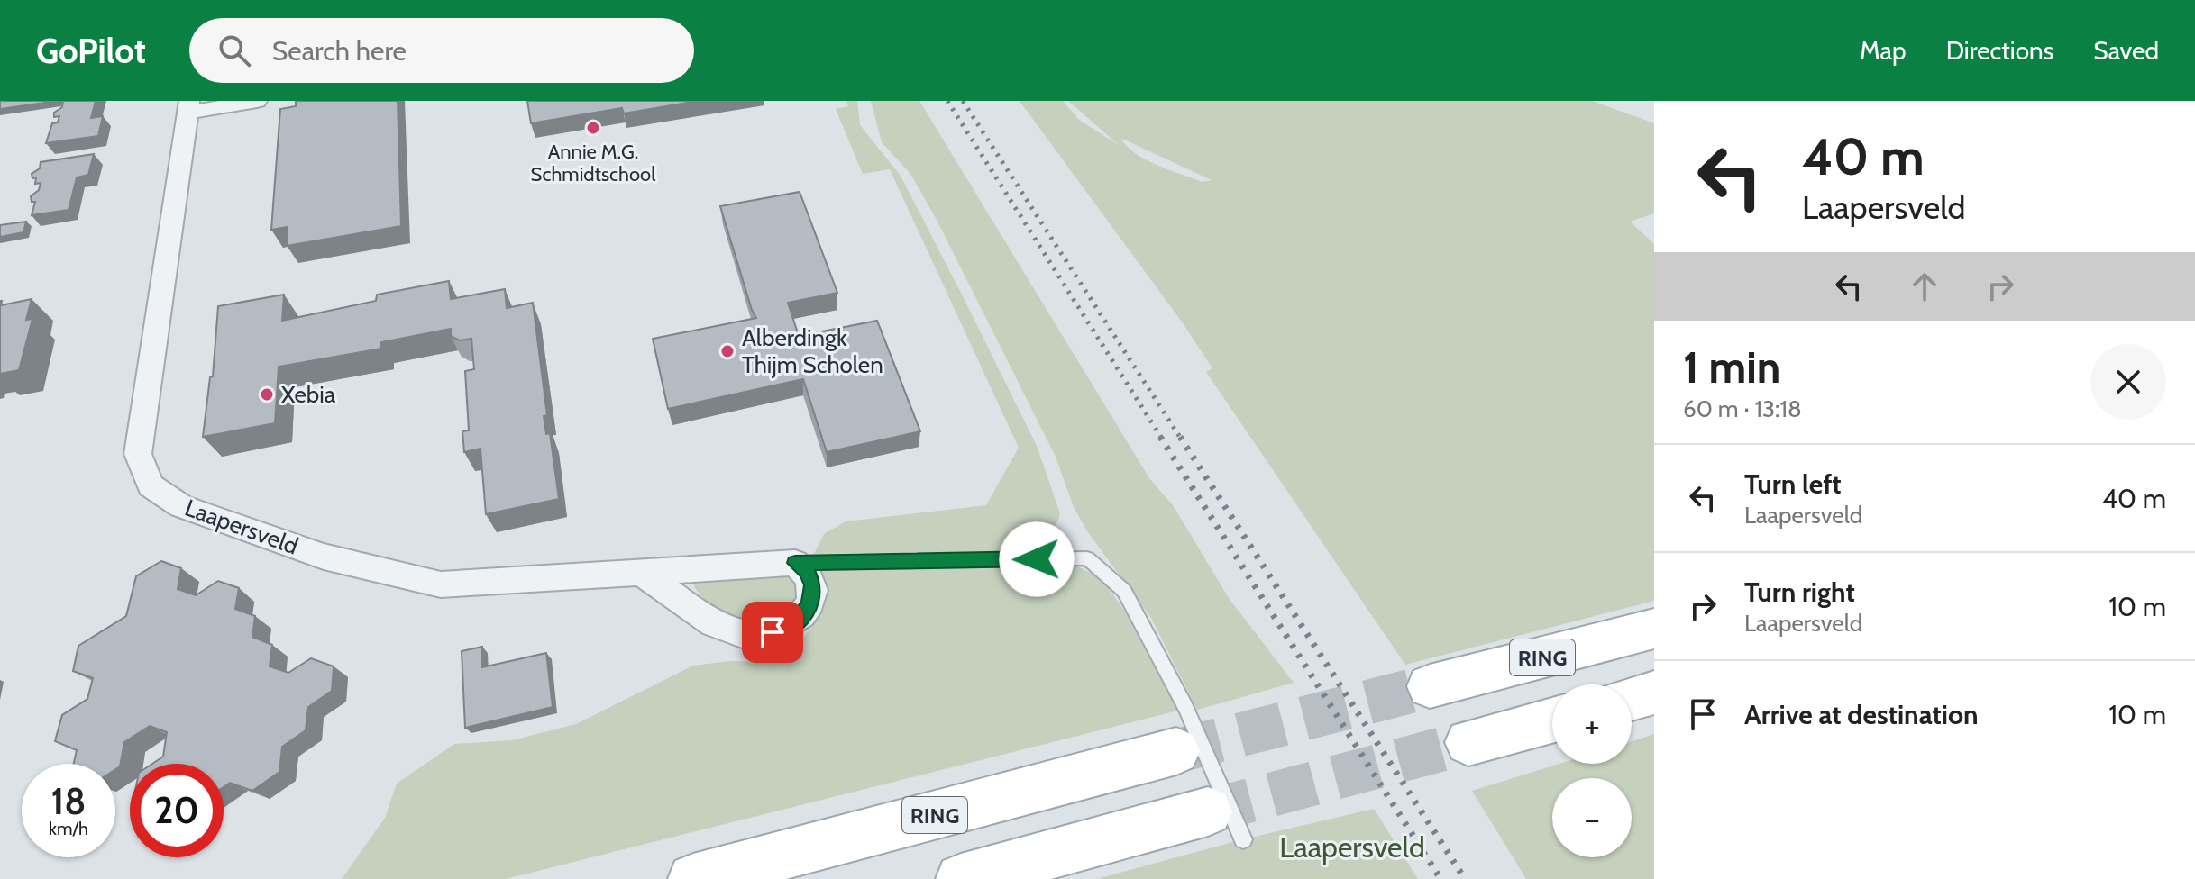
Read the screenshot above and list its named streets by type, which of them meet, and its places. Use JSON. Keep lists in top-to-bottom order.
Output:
{
  "streets": {
    "main road": ["RING"],
    "street": ["Laapersveld"]
  },
  "parks": ["Laapersveld"],
  "places": ["Annie M.G. Schmidtschool", "Alberdingk Thijm Scholen", "Xebia"],
  "page": {
    "header": "GoPilot",
    "search": "Search here",
    "nav": ["Map", "Directions", "Saved"],
    "turn": ["40 m", "Laapersveld"],
    "heading": ["1 min", "60 m · 13:18"],
    "list": [
      {
        "name": "Turn left",
        "note": "Laapersveld",
        "value": "40 m"
      },
      {
        "name": "Turn right",
        "note": "Laapersveld",
        "value": "10 m"
      },
      {
        "name": "Arrive at destination",
        "value": "10 m"
      }
    ],
    "map_buttons": ["+", "−"],
    "speed": "18 km/h",
    "limit": "20"
  }
}
